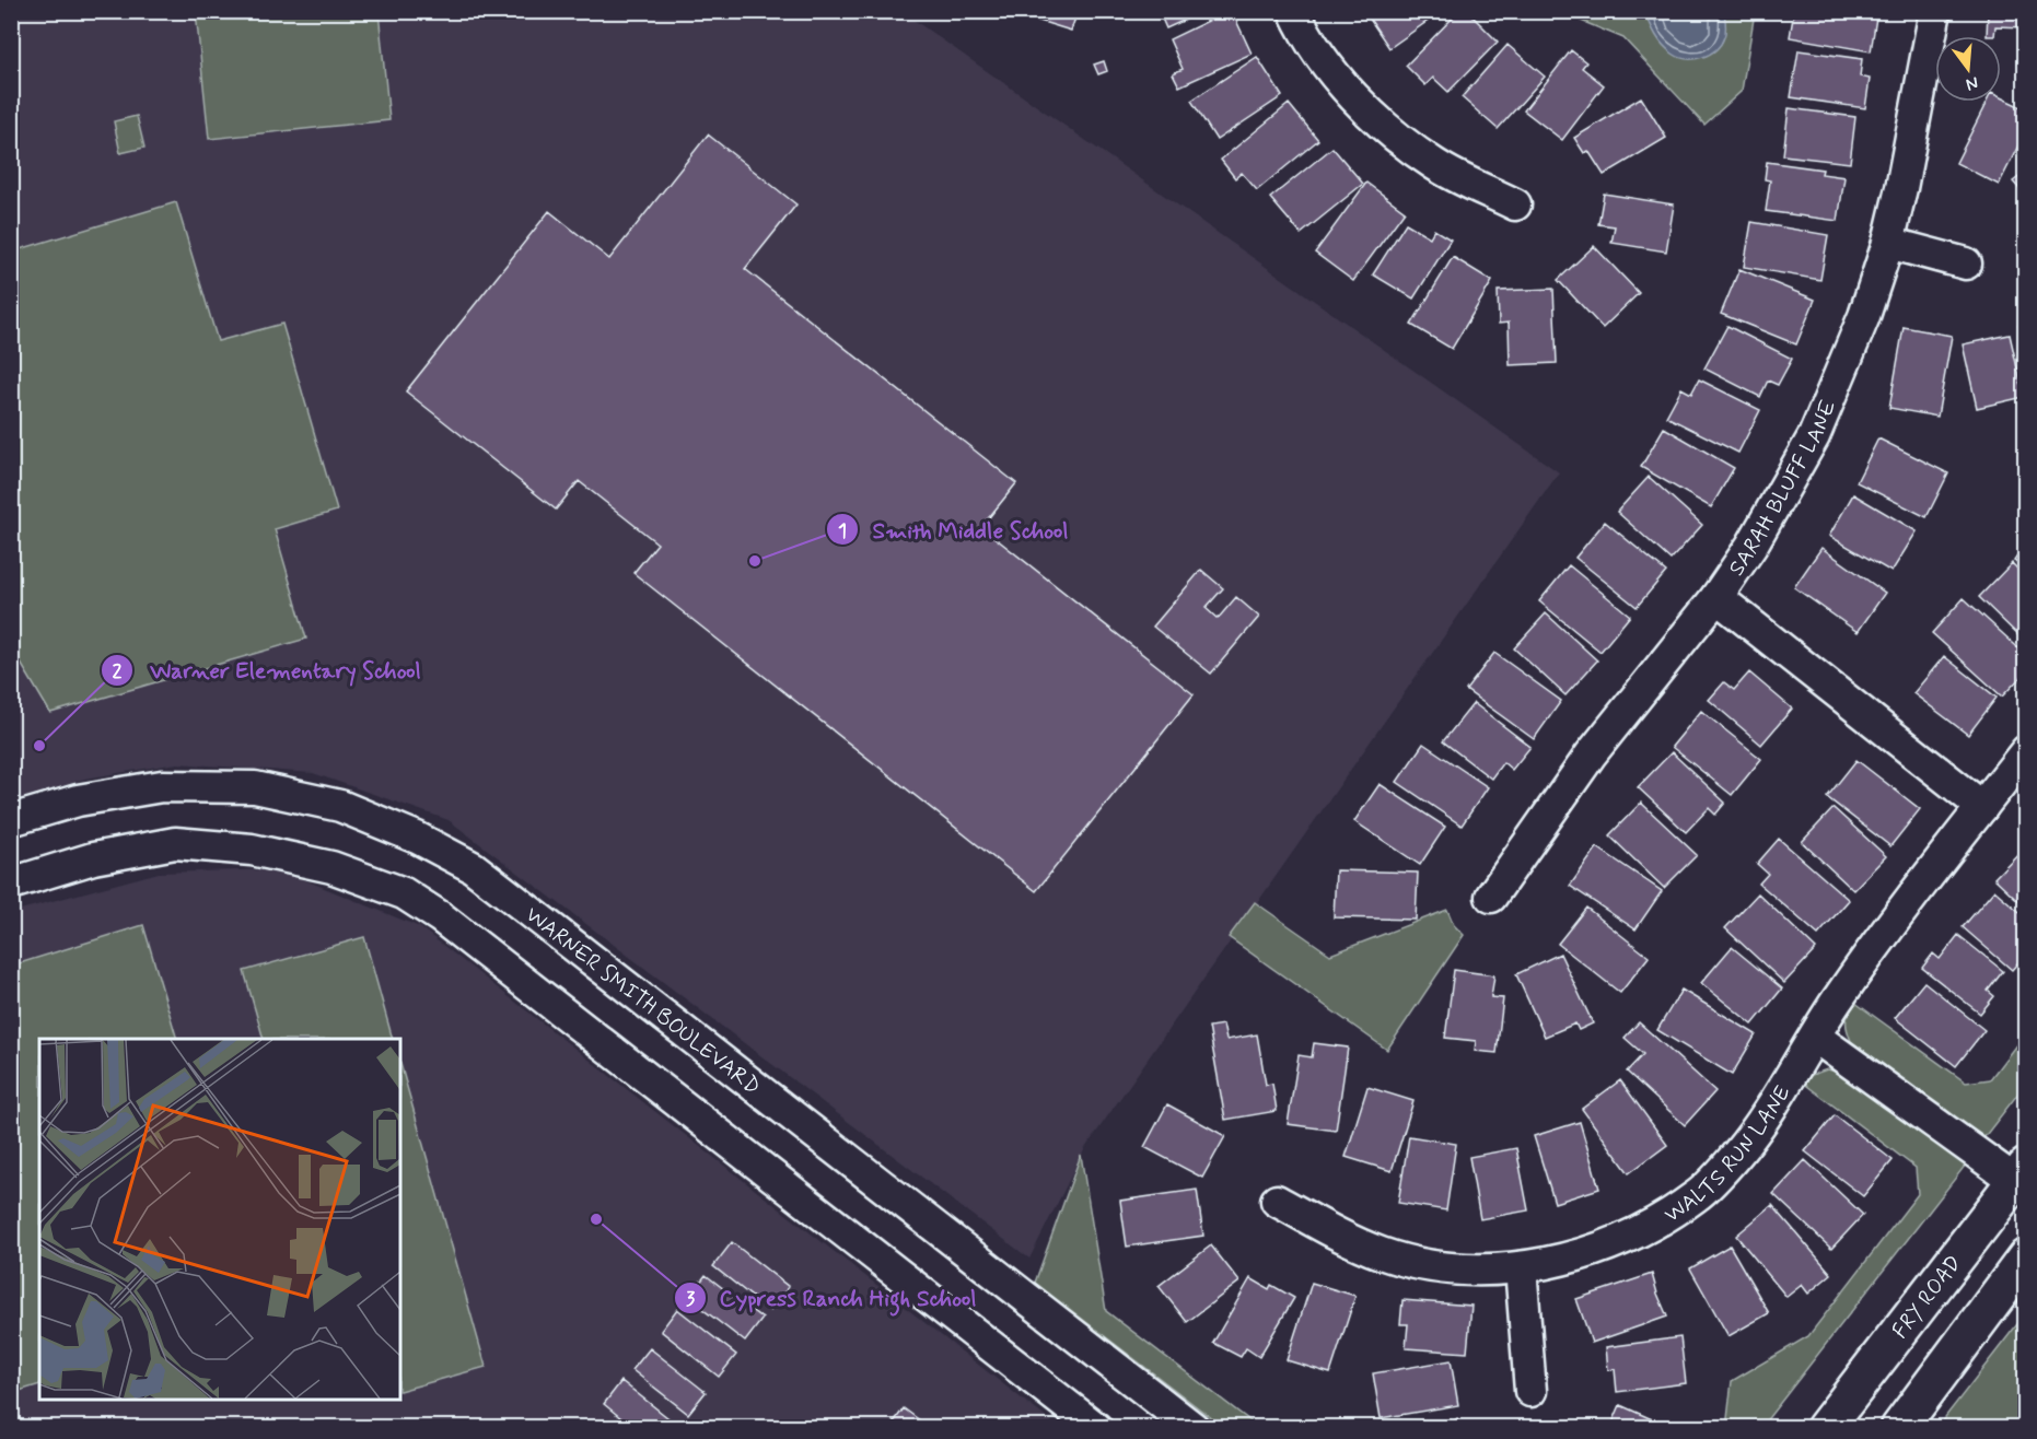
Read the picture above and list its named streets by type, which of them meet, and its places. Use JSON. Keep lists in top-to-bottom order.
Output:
{
  "streets": {
    "main road": ["FRY ROAD"],
    "street": ["SARAH BLUFF LANE", "WARNER SMITH BOULEVARD", "WALTS RUN LANE"]
  },
  "places": ["Smith Middle School", "Warner Elementary School", "Cypress Ranch High School"],
  "north": "bottom"
}
